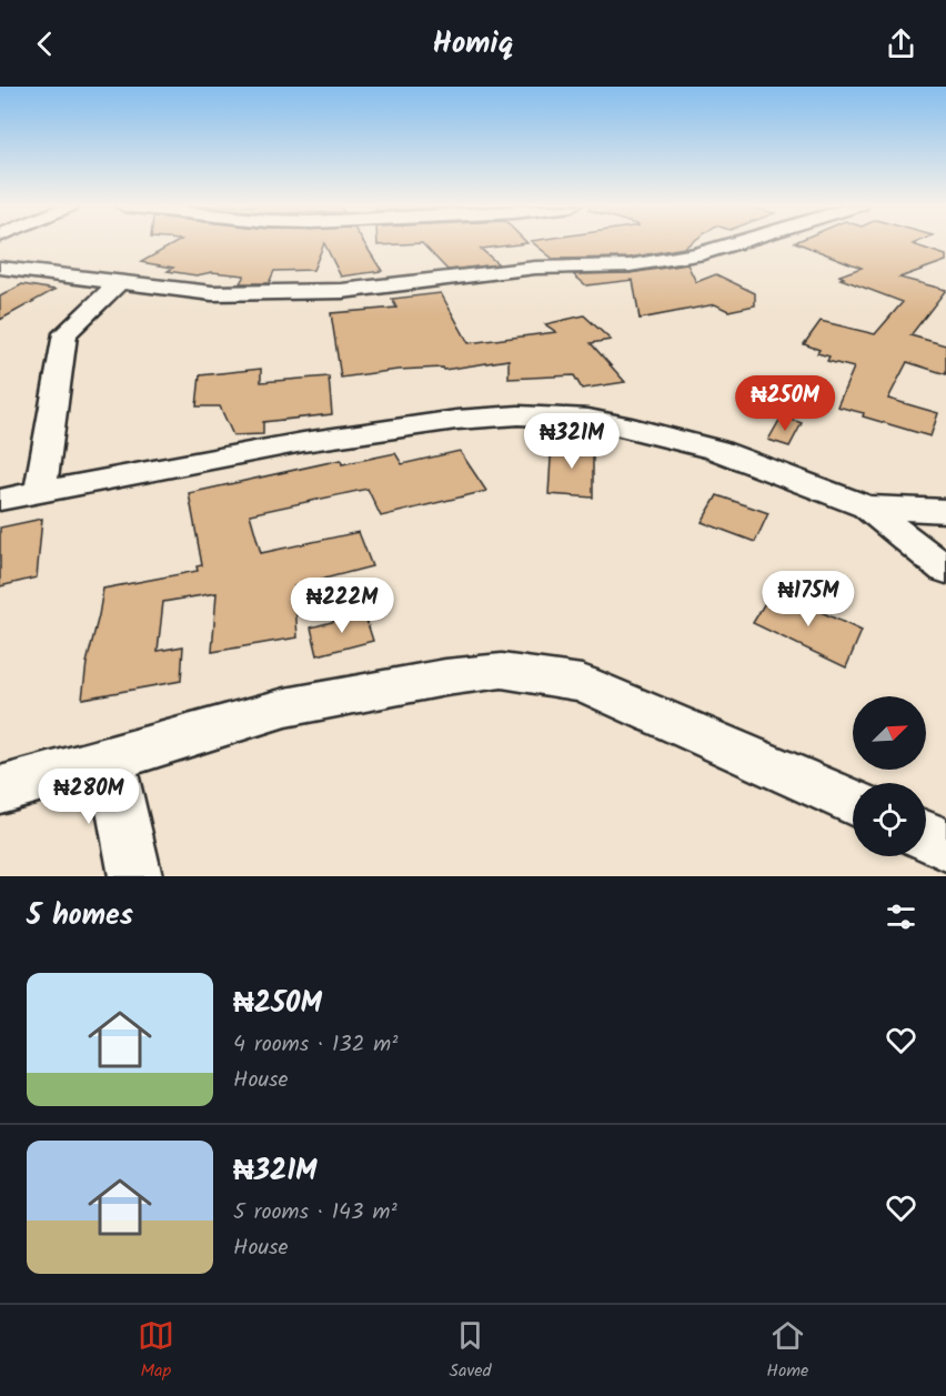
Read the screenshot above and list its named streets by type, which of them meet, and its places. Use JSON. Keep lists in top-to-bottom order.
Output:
{
  "north": "top right",
  "page": {
    "header": "Homiq",
    "price": [
      "₦250M",
      "₦321M",
      "₦175M",
      "₦222M",
      "₦280M"
    ],
    "heading": "5 homes",
    "list": [
      {
        "name": "₦250M",
        "note": "4 rooms · 132 m² · House"
      },
      {
        "name": "₦321M",
        "note": "5 rooms · 143 m² · House"
      }
    ],
    "tabs": ["Map", "Saved", "Home"]
  }
}
